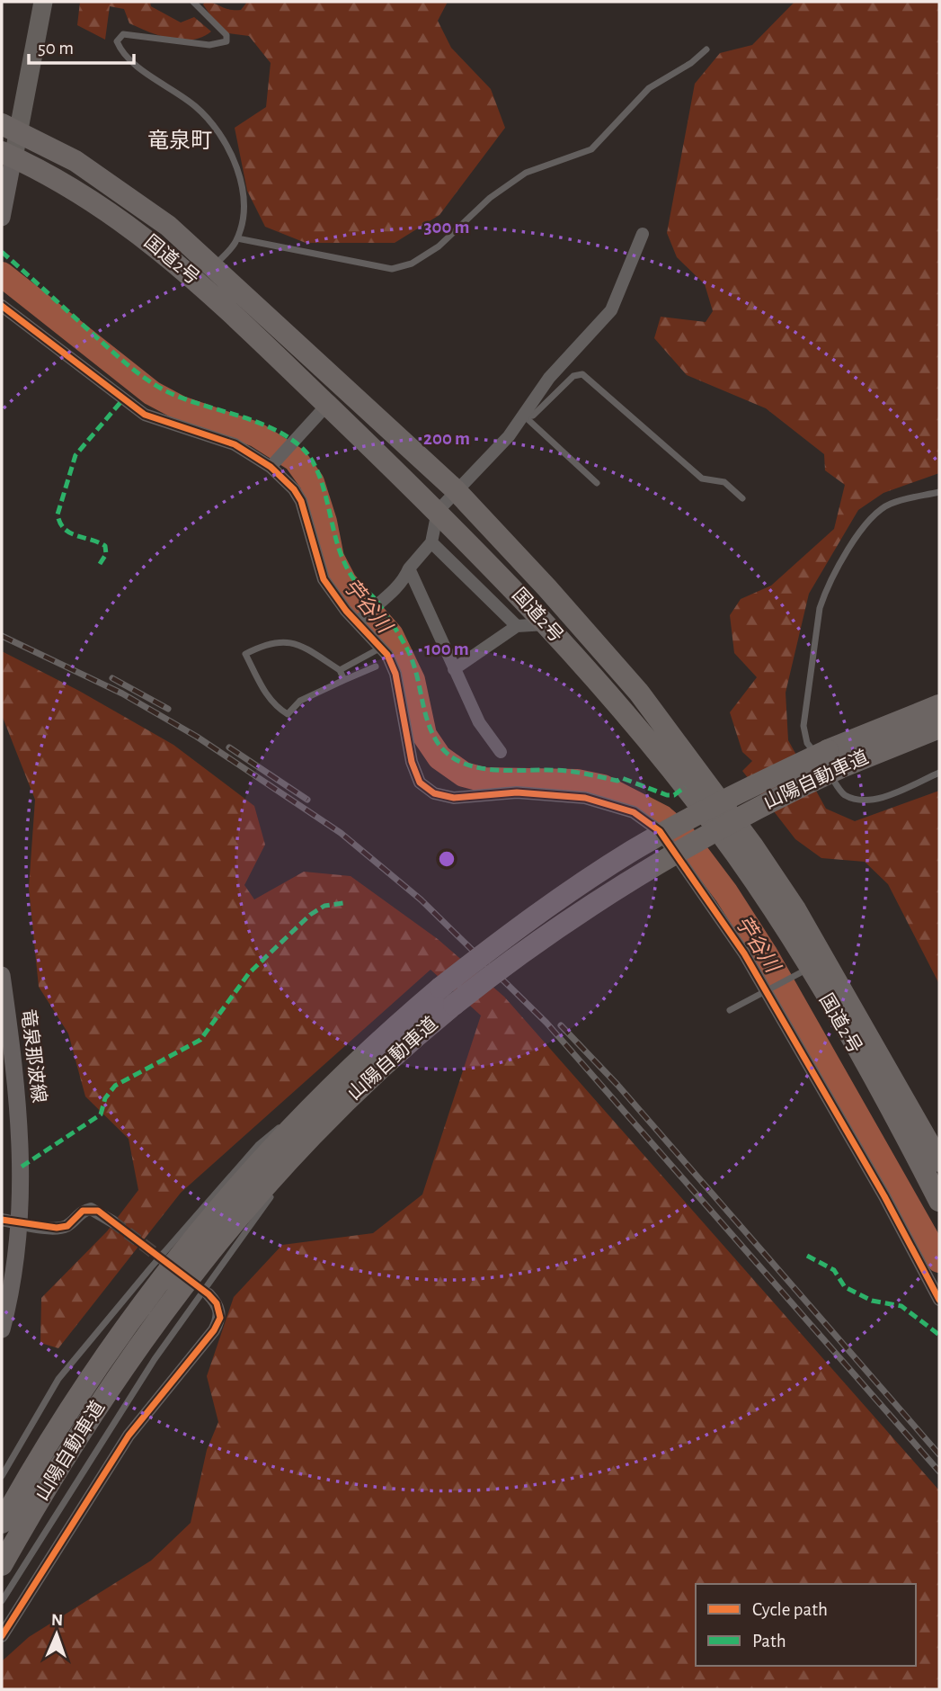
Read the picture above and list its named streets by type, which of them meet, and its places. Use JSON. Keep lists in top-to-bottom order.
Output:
{
  "streets": {
    "highway": ["国道2号", "山陽自動車道"],
    "main road": ["竜泉那波線"]
  },
  "districts": ["竜泉町"],
  "water": ["苧谷川"],
  "legend": ["Cycle path", "Path"],
  "scale_bar": "50 m",
  "north": "top",
  "rings": ["300 m", "200 m", "100 m"]
}
